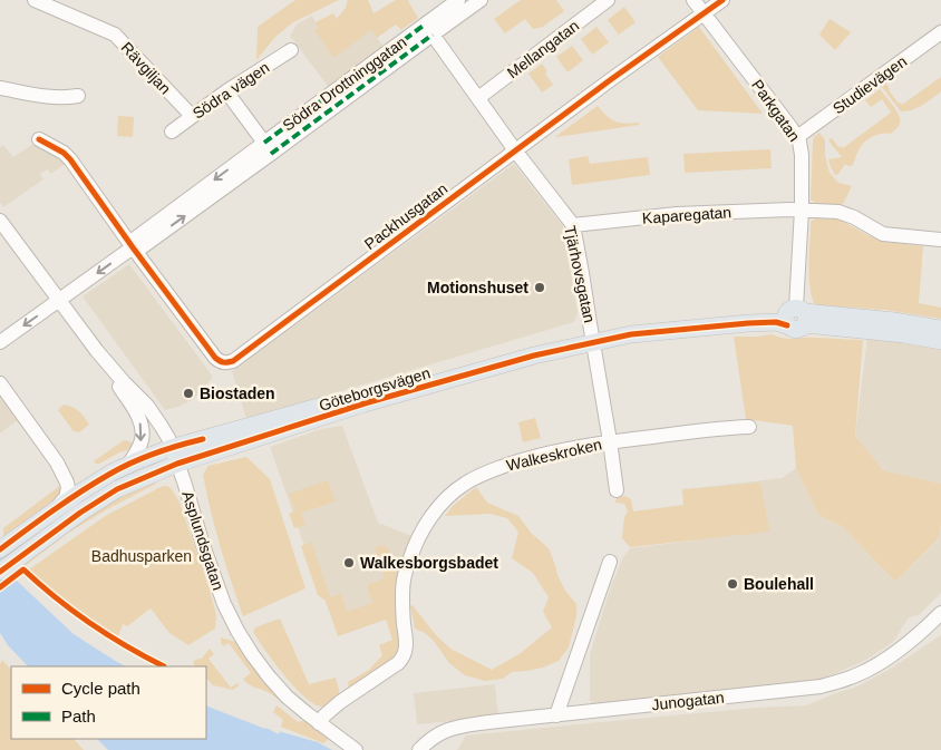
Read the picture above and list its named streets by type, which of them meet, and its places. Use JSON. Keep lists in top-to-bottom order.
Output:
{
  "streets": {
    "main road": ["Göteborgsvägen"],
    "street": [
      "Mellangatan",
      "Rävgiljan",
      "Södra Drottninggatan",
      "Studievägen",
      "Södra vägen",
      "Parkgatan",
      "Kaparegatan",
      "Packhusgatan",
      "Tjärhovsgatan",
      "Walkeskroken",
      "Asplundsgatan",
      "Junogatan"
    ]
  },
  "crossings": [
    ["Mellangatan", "Tjärhovsgatan"],
    ["Rävgiljan", "Södra vägen"],
    ["Södra Drottninggatan", "Packhusgatan"],
    ["Södra Drottninggatan", "Tjärhovsgatan"],
    ["Södra Drottninggatan", "Asplundsgatan"],
    ["Studievägen", "Parkgatan"],
    ["Parkgatan", "Kaparegatan"],
    ["Parkgatan", "Packhusgatan"],
    ["Parkgatan", "Göteborgsvägen"],
    ["Kaparegatan", "Tjärhovsgatan"],
    ["Packhusgatan", "Tjärhovsgatan"],
    ["Tjärhovsgatan", "Göteborgsvägen"],
    ["Tjärhovsgatan", "Walkeskroken"],
    ["Göteborgsvägen", "Asplundsgatan"],
    ["Walkeskroken", "Asplundsgatan"]
  ],
  "parks": ["Badhusparken"],
  "places": [
    "Motionshuset",
    "Biostaden",
    "Walkesborgsbadet",
    "Boulehall"
  ],
  "legend": ["Cycle path", "Path"]
}
